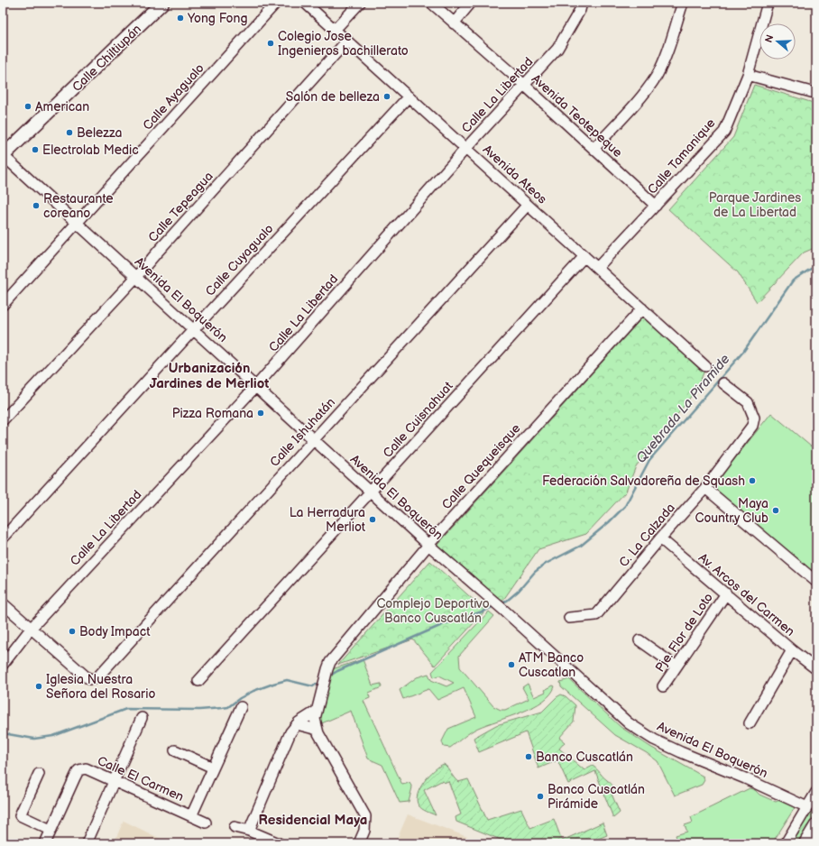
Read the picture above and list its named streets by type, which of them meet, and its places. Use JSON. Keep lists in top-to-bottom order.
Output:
{
  "streets": {
    "main road": ["Calle Chiltiupán"],
    "street": [
      "Calle La Libertad",
      "Calle Ayagualo",
      "Avenida Teotepeque",
      "Calle Tamanique",
      "Avenida Ateos",
      "Calle Tepeagua",
      "Calle Cuyagualo",
      "Avenida El Boquerón",
      "Calle Cuisnahuat",
      "Calle Ishuhatán",
      "Calle Quequeisque",
      "C. La Calzada",
      "Av. Arcos del Carmen",
      "Pje. Flor de Loto",
      "Calle El Carmen"
    ]
  },
  "crossings": [
    ["Calle Chiltiupán", "Avenida El Boquerón"],
    ["Calle La Libertad", "Avenida Teotepeque"],
    ["Calle La Libertad", "Avenida Ateos"],
    ["Calle La Libertad", "Avenida El Boquerón"],
    ["Calle La Libertad", "Calle Ishuhatán"],
    ["Calle Ayagualo", "Avenida El Boquerón"],
    ["Avenida Teotepeque", "Calle Tamanique"],
    ["Calle Tamanique", "Avenida Ateos"],
    ["Avenida Ateos", "Calle Tepeagua"],
    ["Avenida Ateos", "Calle Cuyagualo"],
    ["Avenida Ateos", "Calle Cuisnahuat"],
    ["Avenida Ateos", "Calle Ishuhatán"],
    ["Avenida Ateos", "Calle Quequeisque"],
    ["Calle Tepeagua", "Avenida El Boquerón"],
    ["Calle Cuyagualo", "Avenida El Boquerón"],
    ["Avenida El Boquerón", "Calle Cuisnahuat"],
    ["Avenida El Boquerón", "Calle Ishuhatán"],
    ["Avenida El Boquerón", "Calle Quequeisque"],
    ["C. La Calzada", "Av. Arcos del Carmen"],
    ["Av. Arcos del Carmen", "Pje. Flor de Loto"]
  ],
  "districts": ["Urbanización Jardines de Merliot", "Residencial Maya"],
  "water": ["Quebrada La Piramide"],
  "parks": ["Parque Jardines de La Libertad", "Complejo Deportivo Banco Cuscatlán"],
  "places": [
    "Yong Fong",
    "Colegio Jose Ingenieros bachillerato",
    "Salón de belleza",
    "American",
    "Belezza",
    "Electrolab Medic",
    "Restaurante coreano",
    "Pizza Romana",
    "Federación Salvadoreña de Squash",
    "Maya Country Club",
    "La Herradura Merliot",
    "Body Impact",
    "ATM Banco Cuscatlan",
    "Iglesia Nuestra Señora del Rosario",
    "Banco Cuscatlán",
    "Banco Cuscatlán Pirámide"
  ],
  "north": "left"
}
